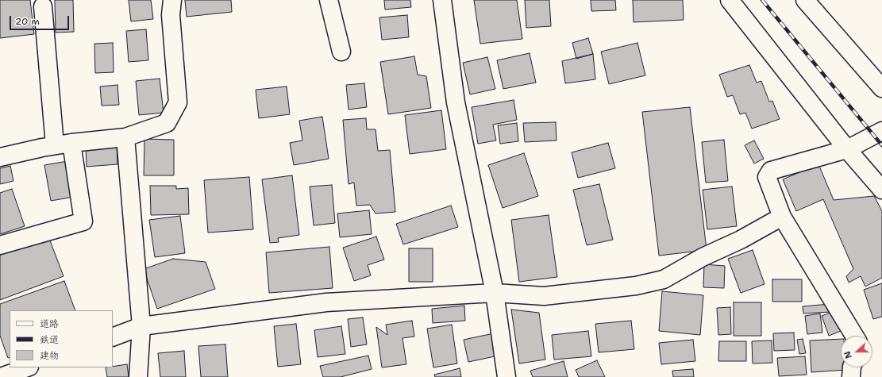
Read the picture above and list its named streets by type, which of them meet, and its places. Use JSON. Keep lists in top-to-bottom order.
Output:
{
  "legend": ["道路", "鉄道", "建物"],
  "scale_bar": "20 m",
  "north": "left"
}
